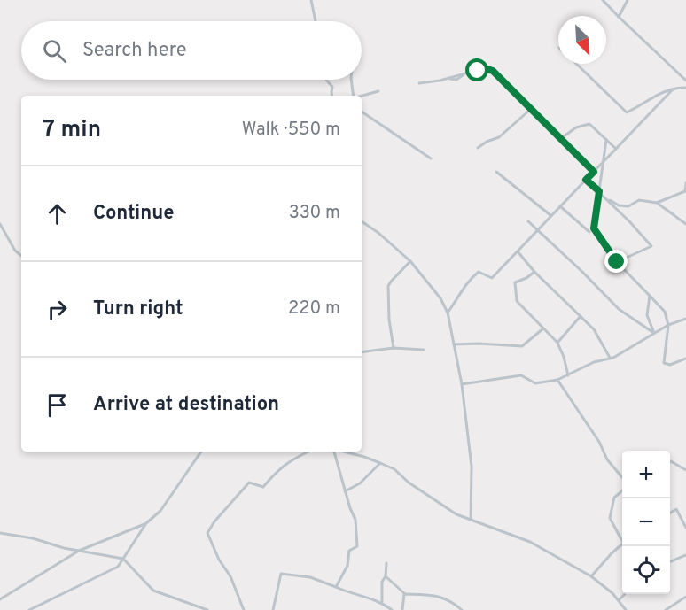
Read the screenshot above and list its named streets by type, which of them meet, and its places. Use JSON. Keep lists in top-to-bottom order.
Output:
{
  "north": "bottom right",
  "page": {
    "search": "Search here",
    "heading": ["7 min", "Walk · 550 m"],
    "list": [
      ["Continue", "330 m"],
      ["Turn right", "220 m"],
      "Arrive at destination"
    ],
    "map_buttons": ["+", "−"]
  }
}
